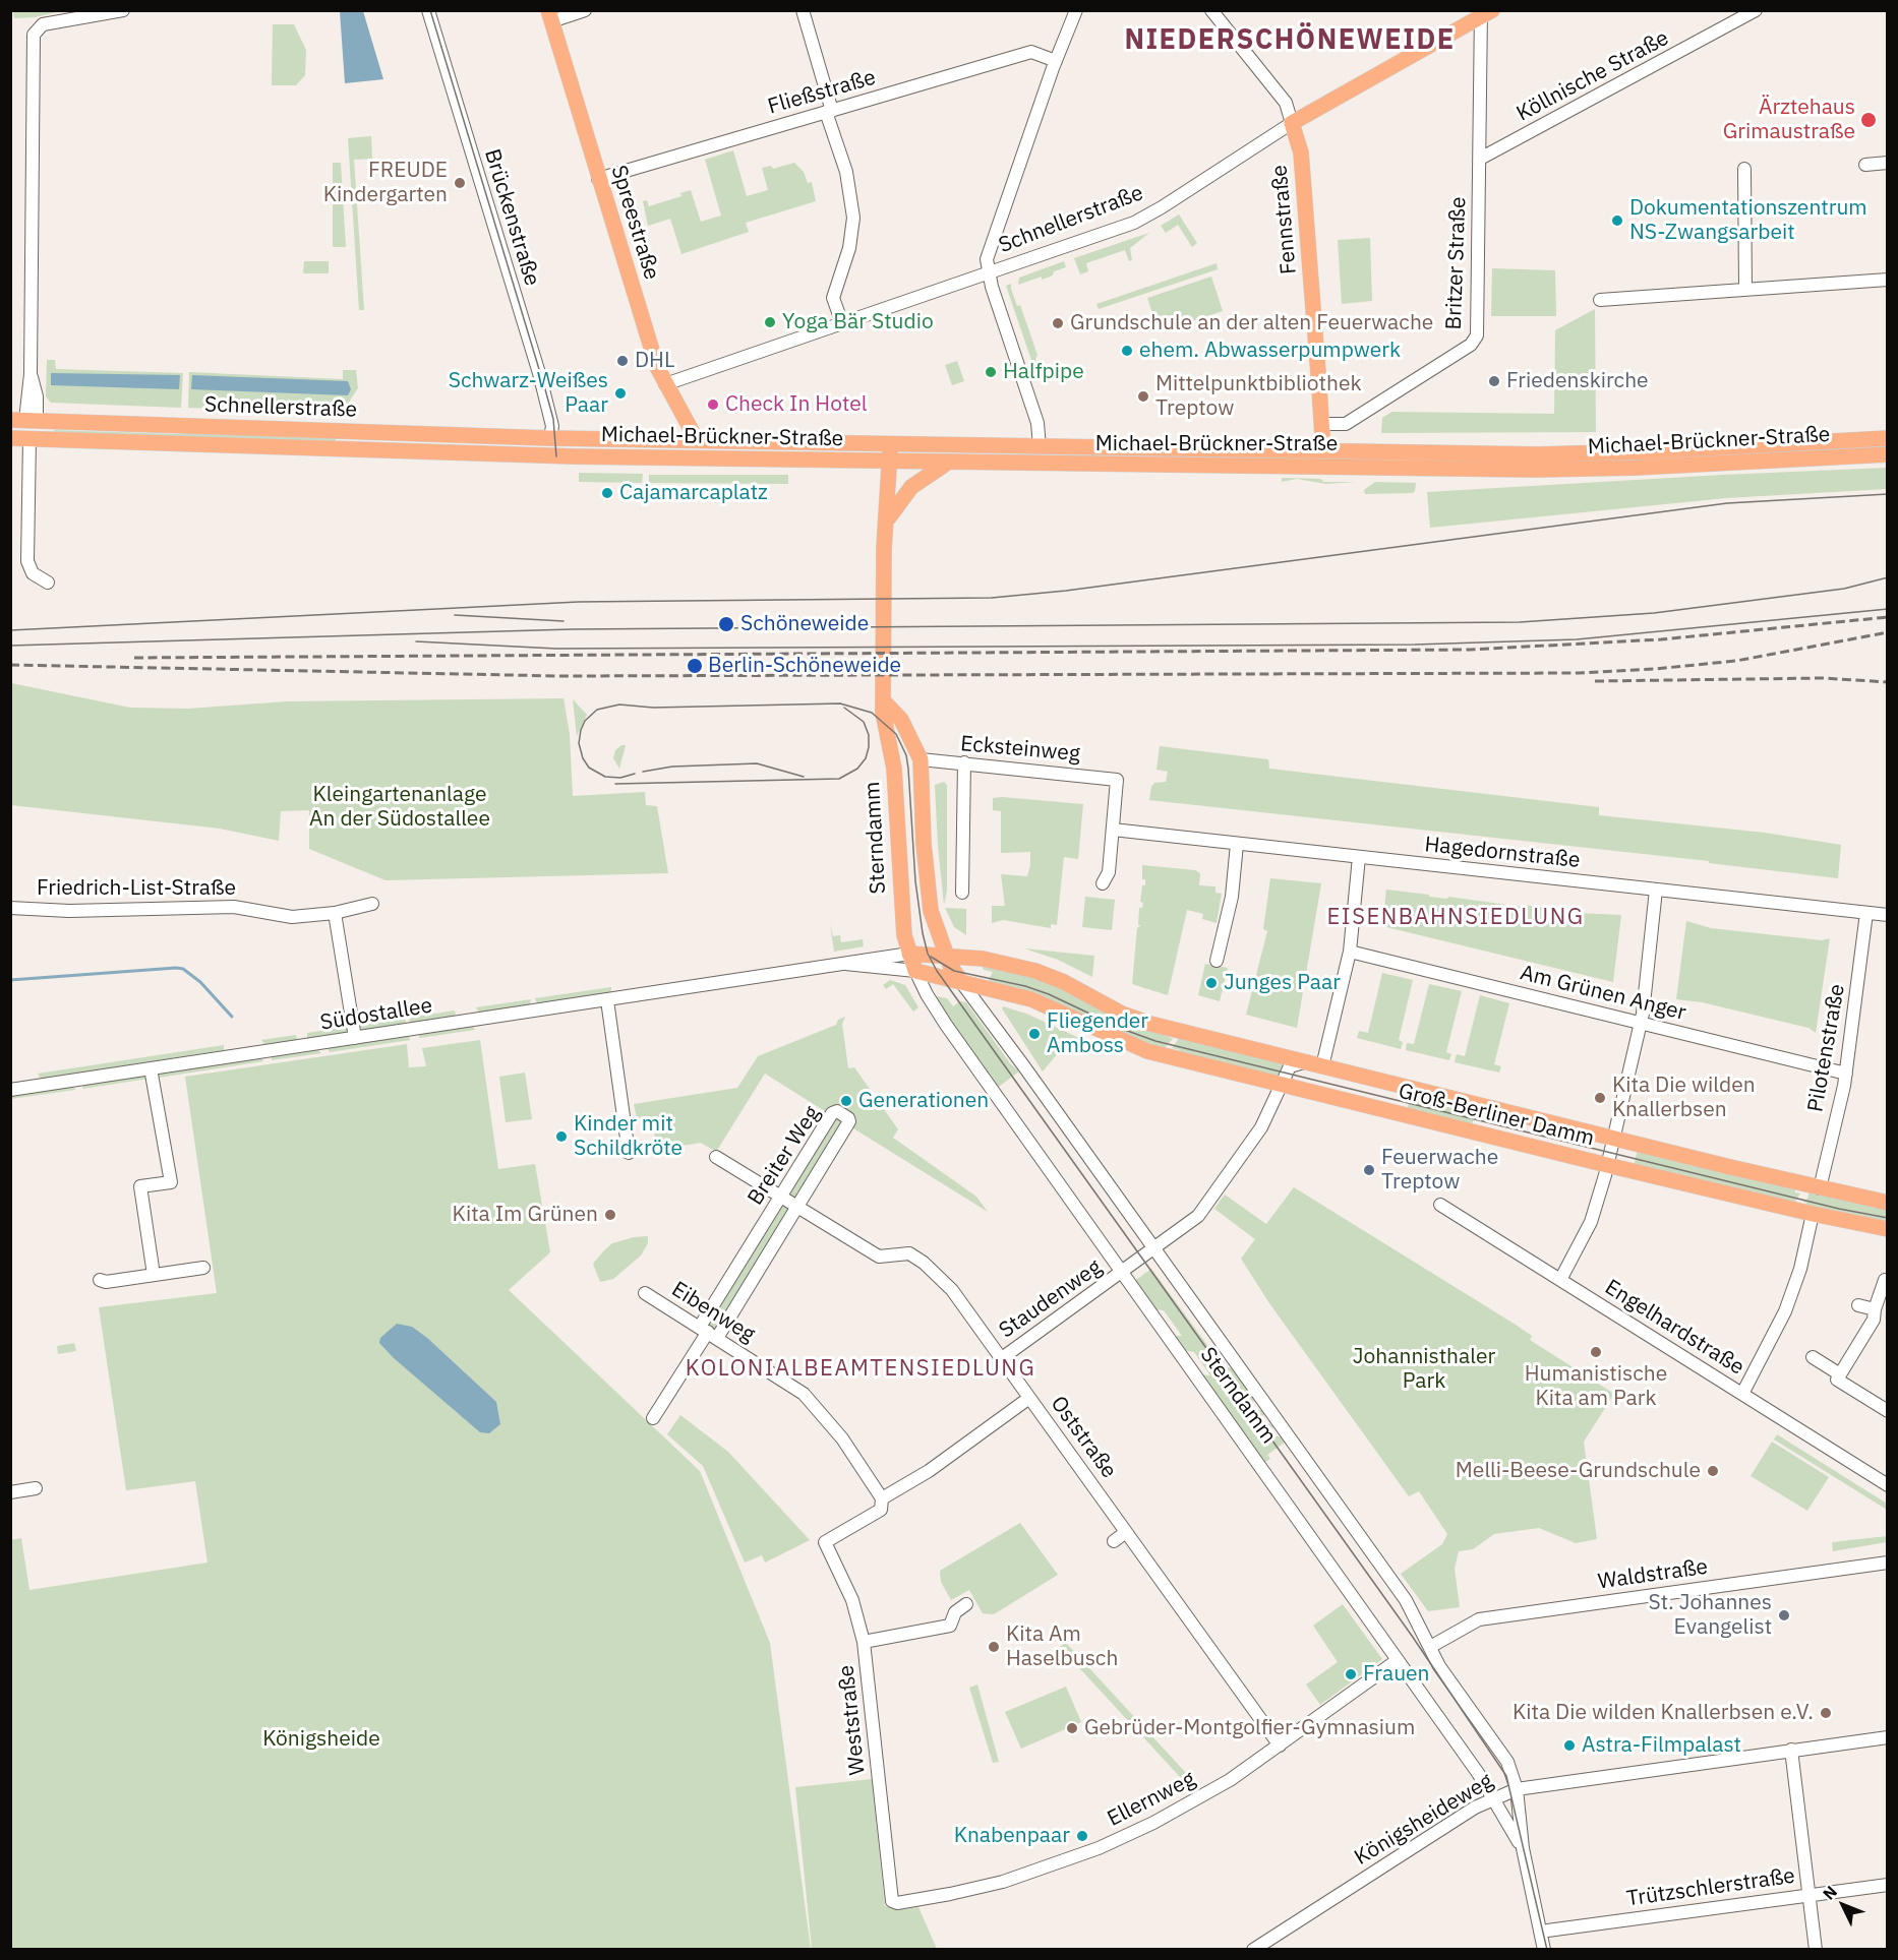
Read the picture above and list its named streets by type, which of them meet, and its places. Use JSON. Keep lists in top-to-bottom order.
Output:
{
  "streets": {
    "main road": [
      "Schnellerstraße",
      "Fennstraße",
      "Spreestraße",
      "Michael-Brückner-Straße",
      "Sterndamm",
      "Groß-Berliner Damm"
    ],
    "street": [
      "Köllnische Straße",
      "Fließstraße",
      "Brückenstraße",
      "Britzer Straße",
      "Ecksteinweg",
      "Hagedornstraße",
      "Friedrich-List-Straße",
      "Am Grünen Anger",
      "Südostallee",
      "Pilotenstraße",
      "Breiter Weg",
      "Staudenweg",
      "Eibenweg",
      "Engelhardstraße",
      "Oststraße",
      "Waldstraße",
      "Weststraße",
      "Ellernweg",
      "Königsheideweg",
      "Trützschlerstraße"
    ]
  },
  "crossings": [
    ["Köllnische Straße", "Britzer Straße"],
    ["Fließstraße", "Spreestraße"],
    ["Brückenstraße", "Schnellerstraße"],
    ["Brückenstraße", "Michael-Brückner-Straße"],
    ["Schnellerstraße", "Fennstraße"],
    ["Schnellerstraße", "Spreestraße"],
    ["Schnellerstraße", "Britzer Straße"],
    ["Schnellerstraße", "Michael-Brückner-Straße"],
    ["Fennstraße", "Britzer Straße"],
    ["Fennstraße", "Michael-Brückner-Straße"],
    ["Spreestraße", "Michael-Brückner-Straße"],
    ["Michael-Brückner-Straße", "Sterndamm"],
    ["Ecksteinweg", "Sterndamm"],
    ["Ecksteinweg", "Hagedornstraße"],
    ["Sterndamm", "Südostallee"],
    ["Sterndamm", "Groß-Berliner Damm"],
    ["Sterndamm", "Staudenweg"],
    ["Sterndamm", "Waldstraße"],
    ["Sterndamm", "Ellernweg"],
    ["Sterndamm", "Königsheideweg"],
    ["Sterndamm", "Trützschlerstraße"],
    ["Hagedornstraße", "Pilotenstraße"],
    ["Am Grünen Anger", "Pilotenstraße"],
    ["Pilotenstraße", "Groß-Berliner Damm"],
    ["Groß-Berliner Damm", "Staudenweg"],
    ["Breiter Weg", "Eibenweg"],
    ["Breiter Weg", "Oststraße"],
    ["Staudenweg", "Oststraße"],
    ["Eibenweg", "Weststraße"],
    ["Oststraße", "Ellernweg"],
    ["Weststraße", "Ellernweg"]
  ],
  "districts": ["NIEDERSCHÖNEWEIDE", "EISENBAHNSIEDLUNG", "KOLONIALBEAMTENSIEDLUNG"],
  "parks": ["Kleingartenanlage An der Südostallee", "Johannisthaler Park", "Königsheide"],
  "places": [
    "Ärztehaus Grimaustraße",
    "FREUDE Kindergarten",
    "Dokumentationszentrum NS-Zwangsarbeit",
    "Yoga Bär Studio",
    "Grundschule an der alten Feuerwache",
    "ehem. Abwasserpumpwerk",
    "DHL",
    "Halfpipe",
    "Friedenskirche",
    "Schwarz-Weißes Paar",
    "Mittelpunktbibliothek Treptow",
    "Check In Hotel",
    "Cajamarcaplatz",
    "Schöneweide",
    "Berlin-Schöneweide",
    "Junges Paar",
    "Fliegender Amboss",
    "Kita Die wilden Knallerbsen",
    "Generationen",
    "Kinder mit Schildkröte",
    "Feuerwache Treptow",
    "Kita Im Grünen",
    "Humanistische Kita am Park",
    "Melli-Beese-Grundschule",
    "St. Johannes Evangelist",
    "Kita Am Haselbusch",
    "Frauen",
    "Kita Die wilden Knallerbsen e.V.",
    "Gebrüder-Montgolfier-Gymnasium",
    "Astra-Filmpalast",
    "Knabenpaar"
  ],
  "north": "top left"
}
